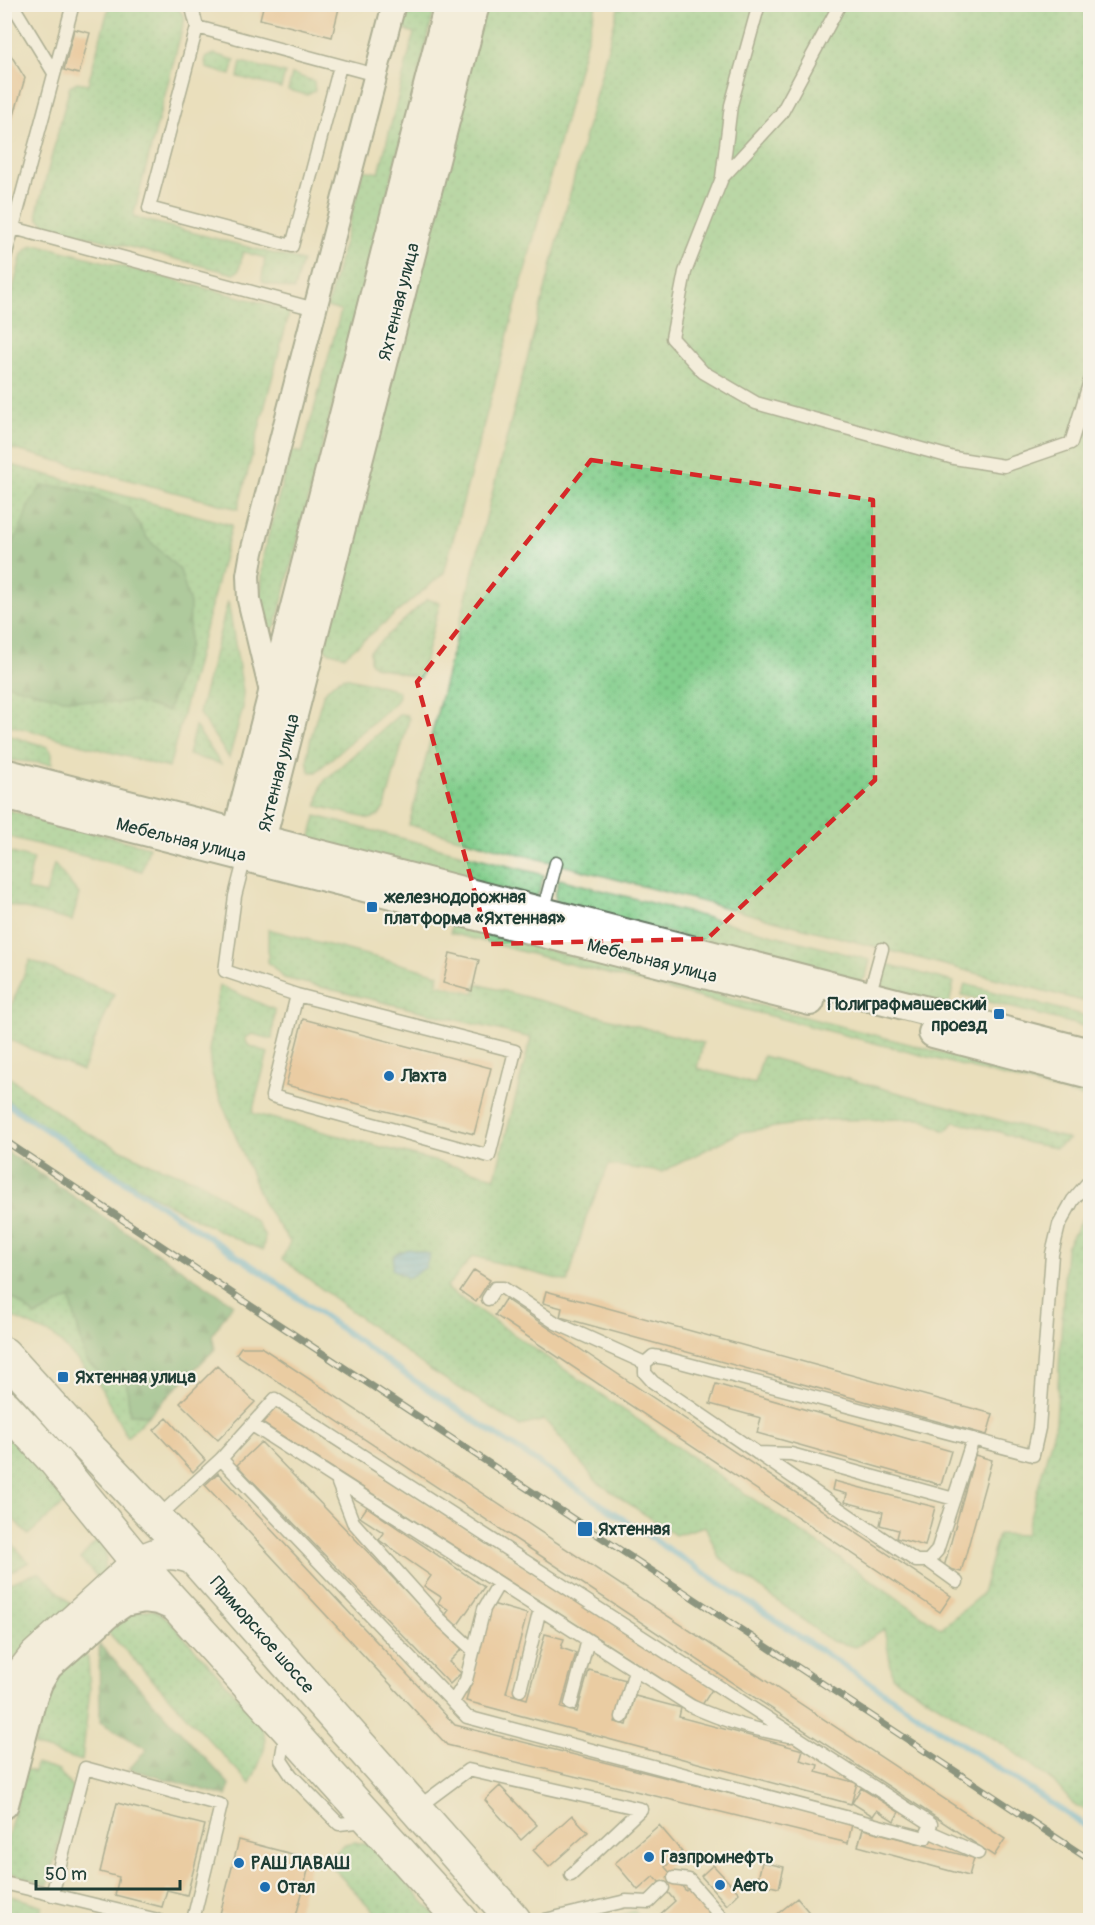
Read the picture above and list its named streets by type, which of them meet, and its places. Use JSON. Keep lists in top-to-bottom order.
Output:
{
  "streets": {
    "main road": ["Приморское шоссе"],
    "street": ["Яхтенная улица", "Мебельная улица"]
  },
  "crossings": [
    ["Яхтенная улица", "Мебельная улица"]
  ],
  "places": {
    "transit": [
      "железнодорожная платформа «Яхтенная»",
      "Полиграфмашевский проезд",
      "Яхтенная улица",
      "Яхтенная"
    ],
    "other": [
      "Лахта",
      "Газпромнефть",
      "РАШ ЛАВАШ",
      "Aero",
      "Отал"
    ]
  },
  "scale_bar": "50 m"
}
